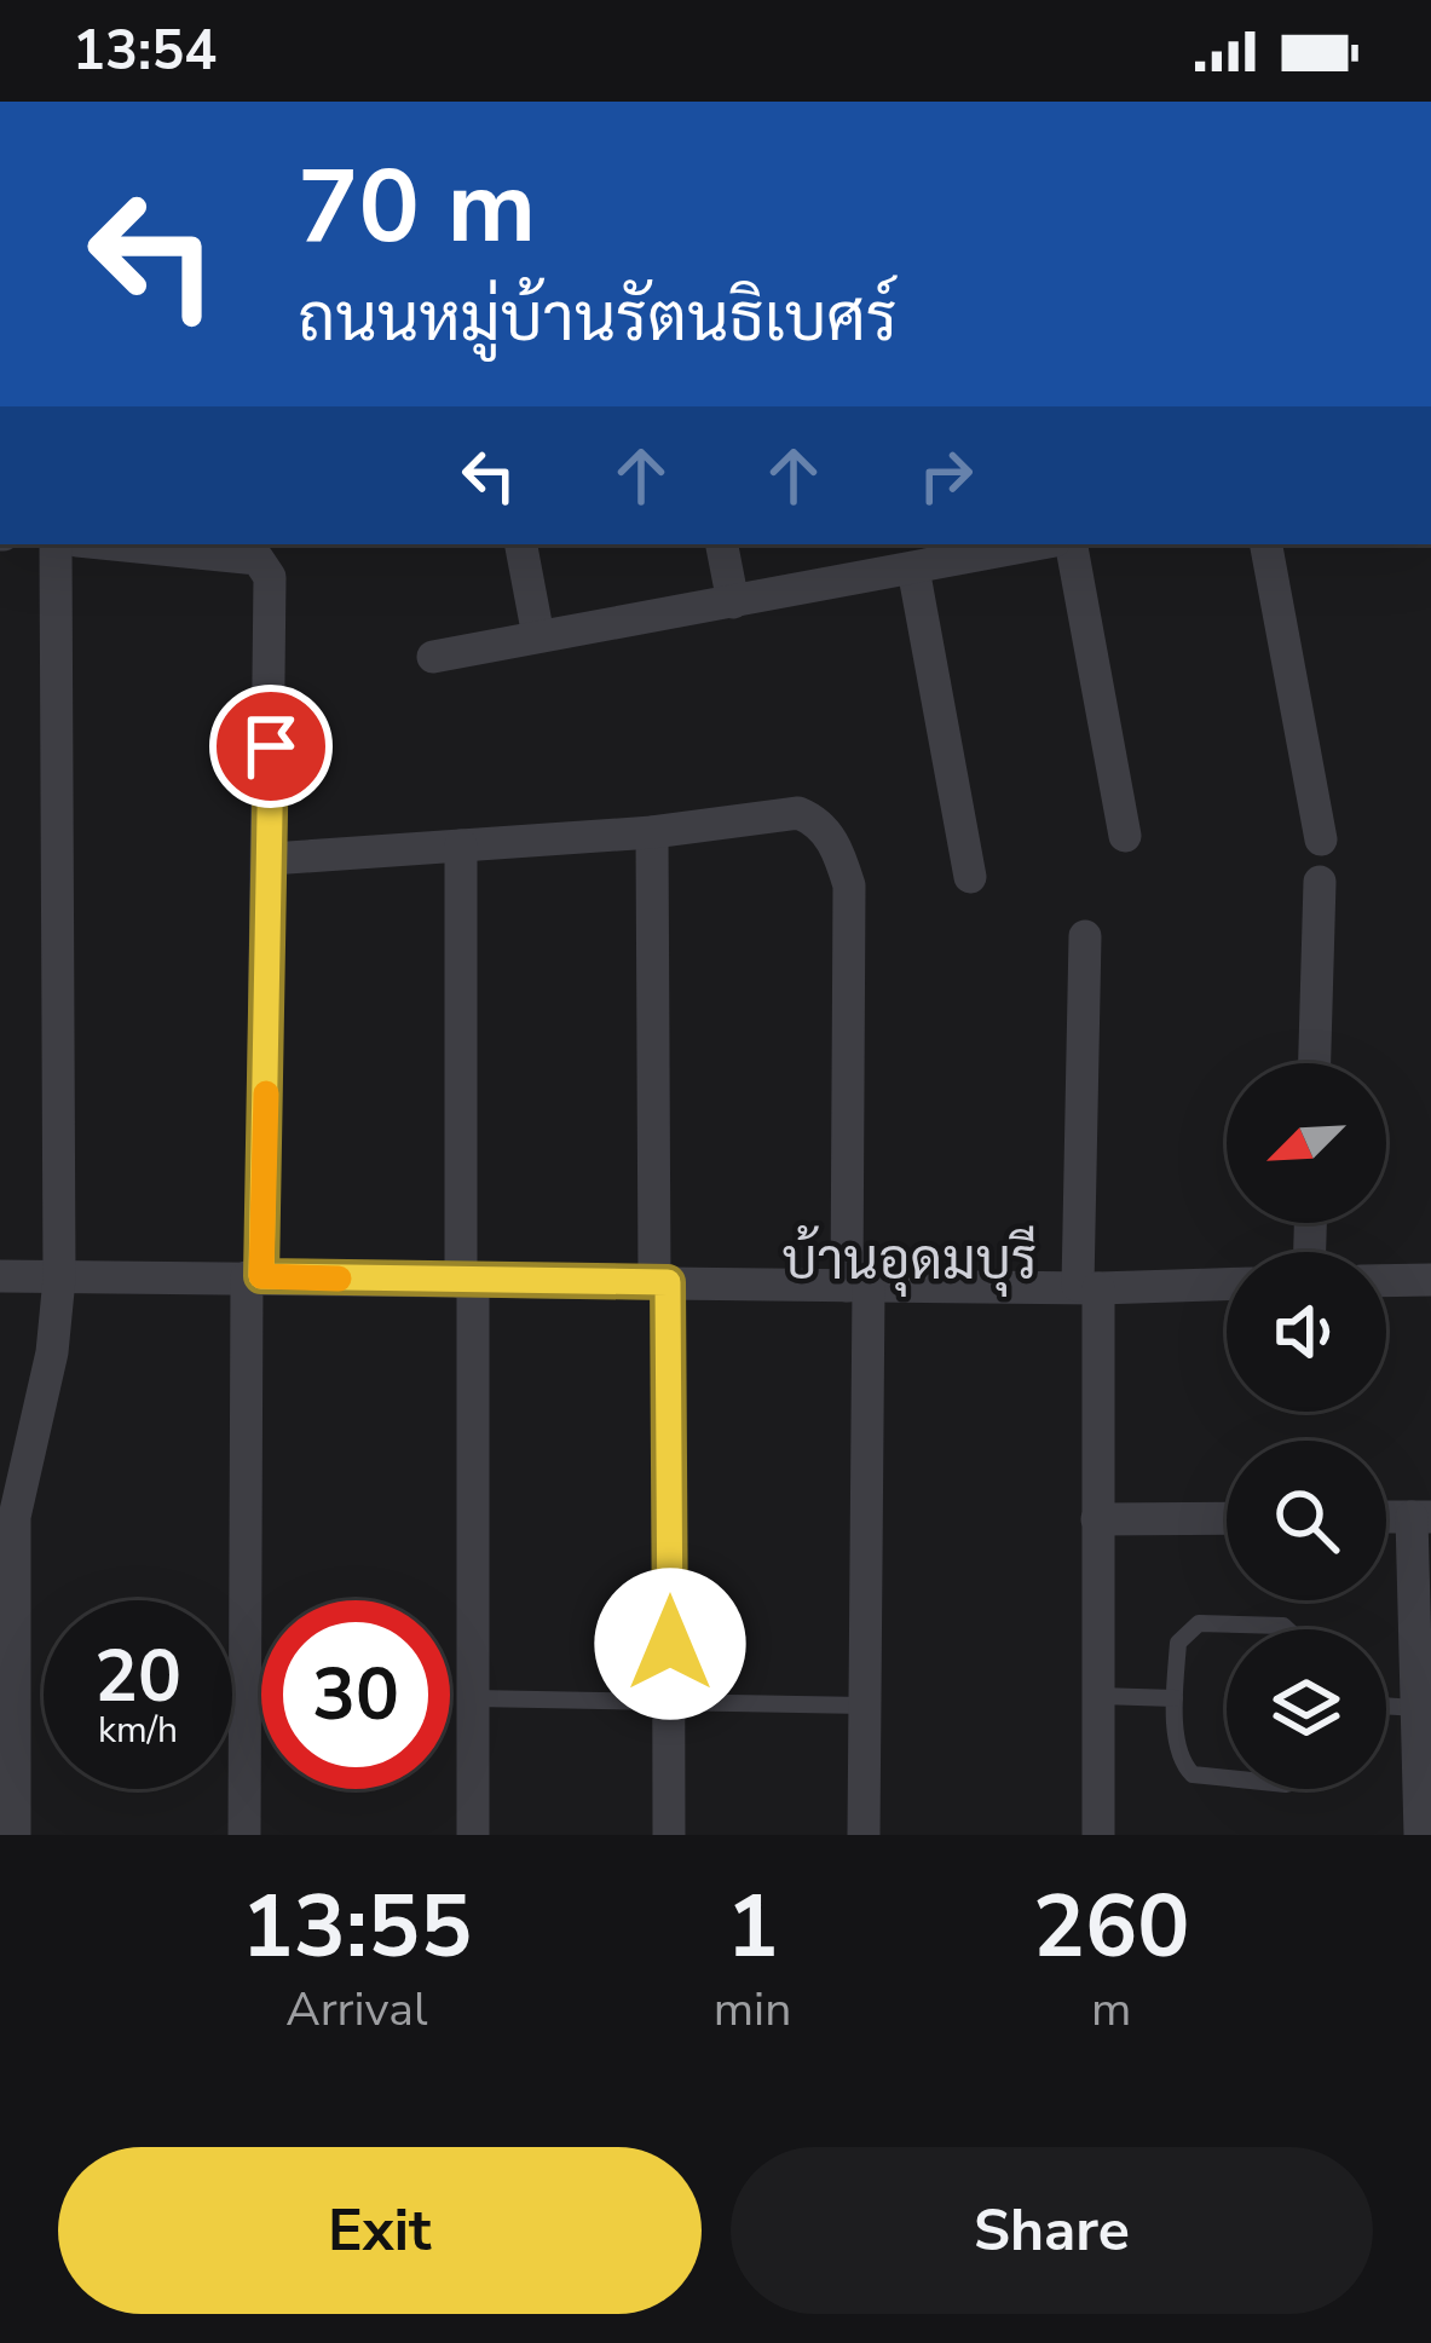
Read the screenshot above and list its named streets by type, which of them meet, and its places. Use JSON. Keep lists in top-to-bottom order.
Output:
{
  "districts": ["บ้านอุดมบุรี"],
  "north": "bottom left",
  "page": {
    "status": "13:54",
    "turn": ["70 m", "ถนนหมู่บ้านรัตนธิเบศร์"],
    "speed": "20 km/h",
    "limit": "30",
    "eta": [
      "13:55",
      "Arrival",
      "1",
      "min",
      "260",
      "m"
    ],
    "buttons": ["Exit", "Share"]
  }
}
